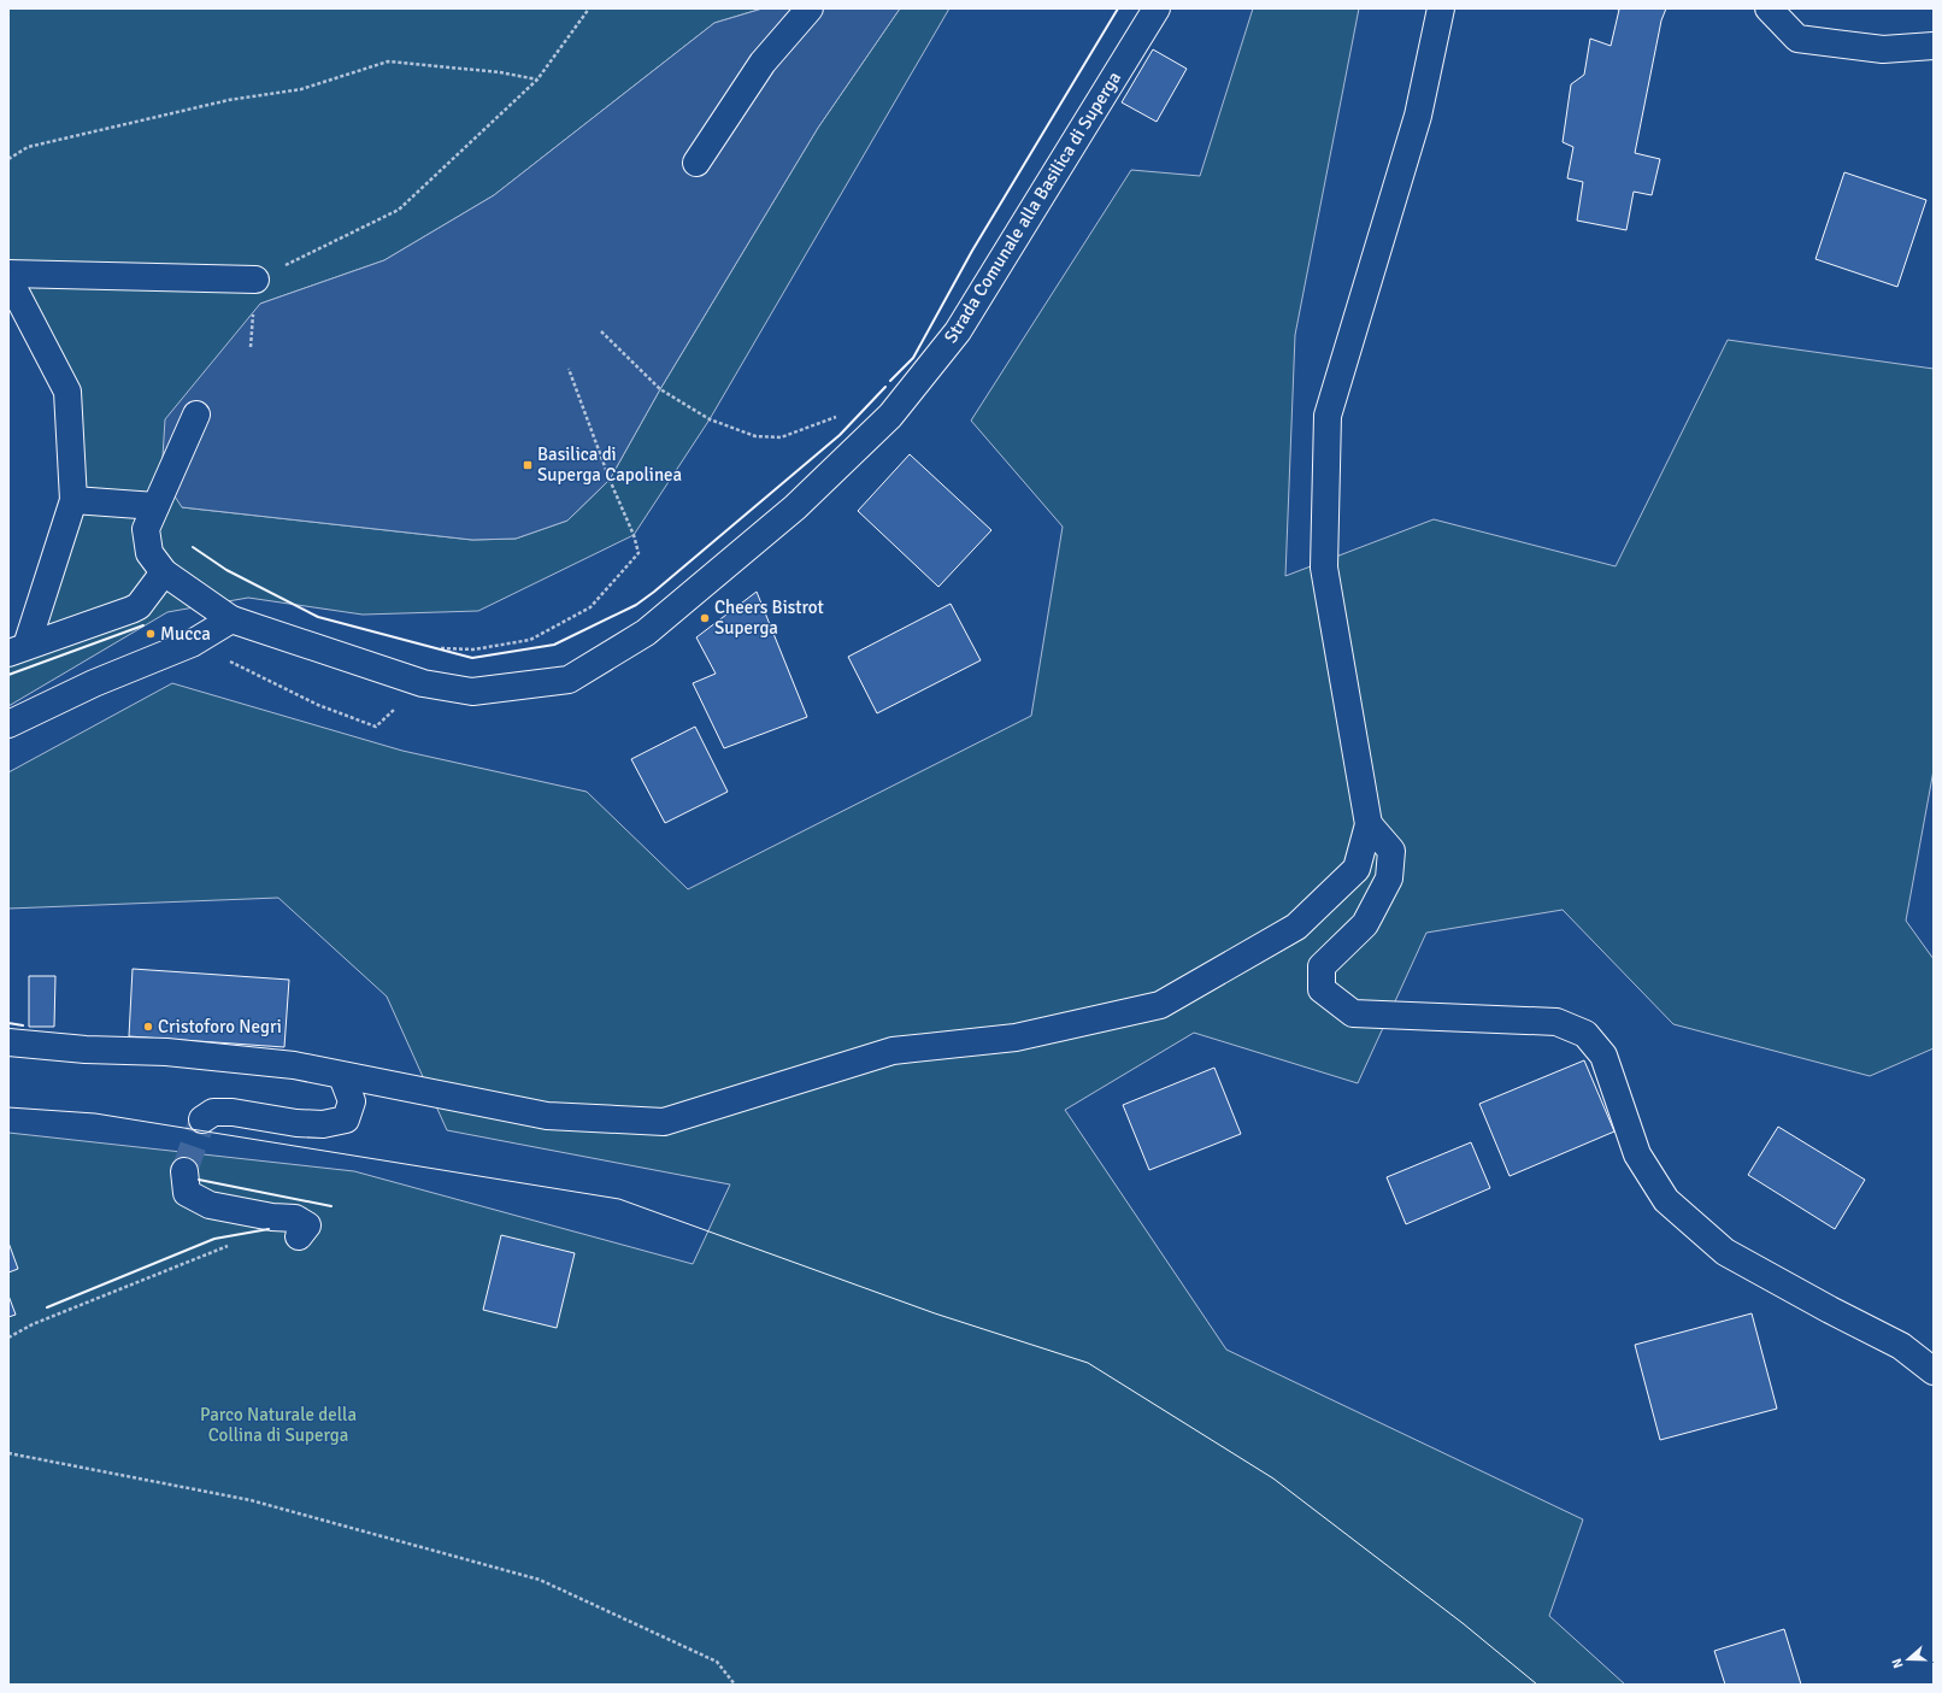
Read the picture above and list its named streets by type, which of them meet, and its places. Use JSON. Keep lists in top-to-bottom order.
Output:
{
  "streets": {
    "street": ["Strada Comunale alla Basilica di Superga"]
  },
  "parks": ["Parco Naturale della Collina di Superga"],
  "places": {
    "transit": ["Basilica di Superga Capolinea"],
    "other": ["Cheers Bistrot Superga", "Mucca", "Cristoforo Negri"]
  },
  "north": "left"
}
